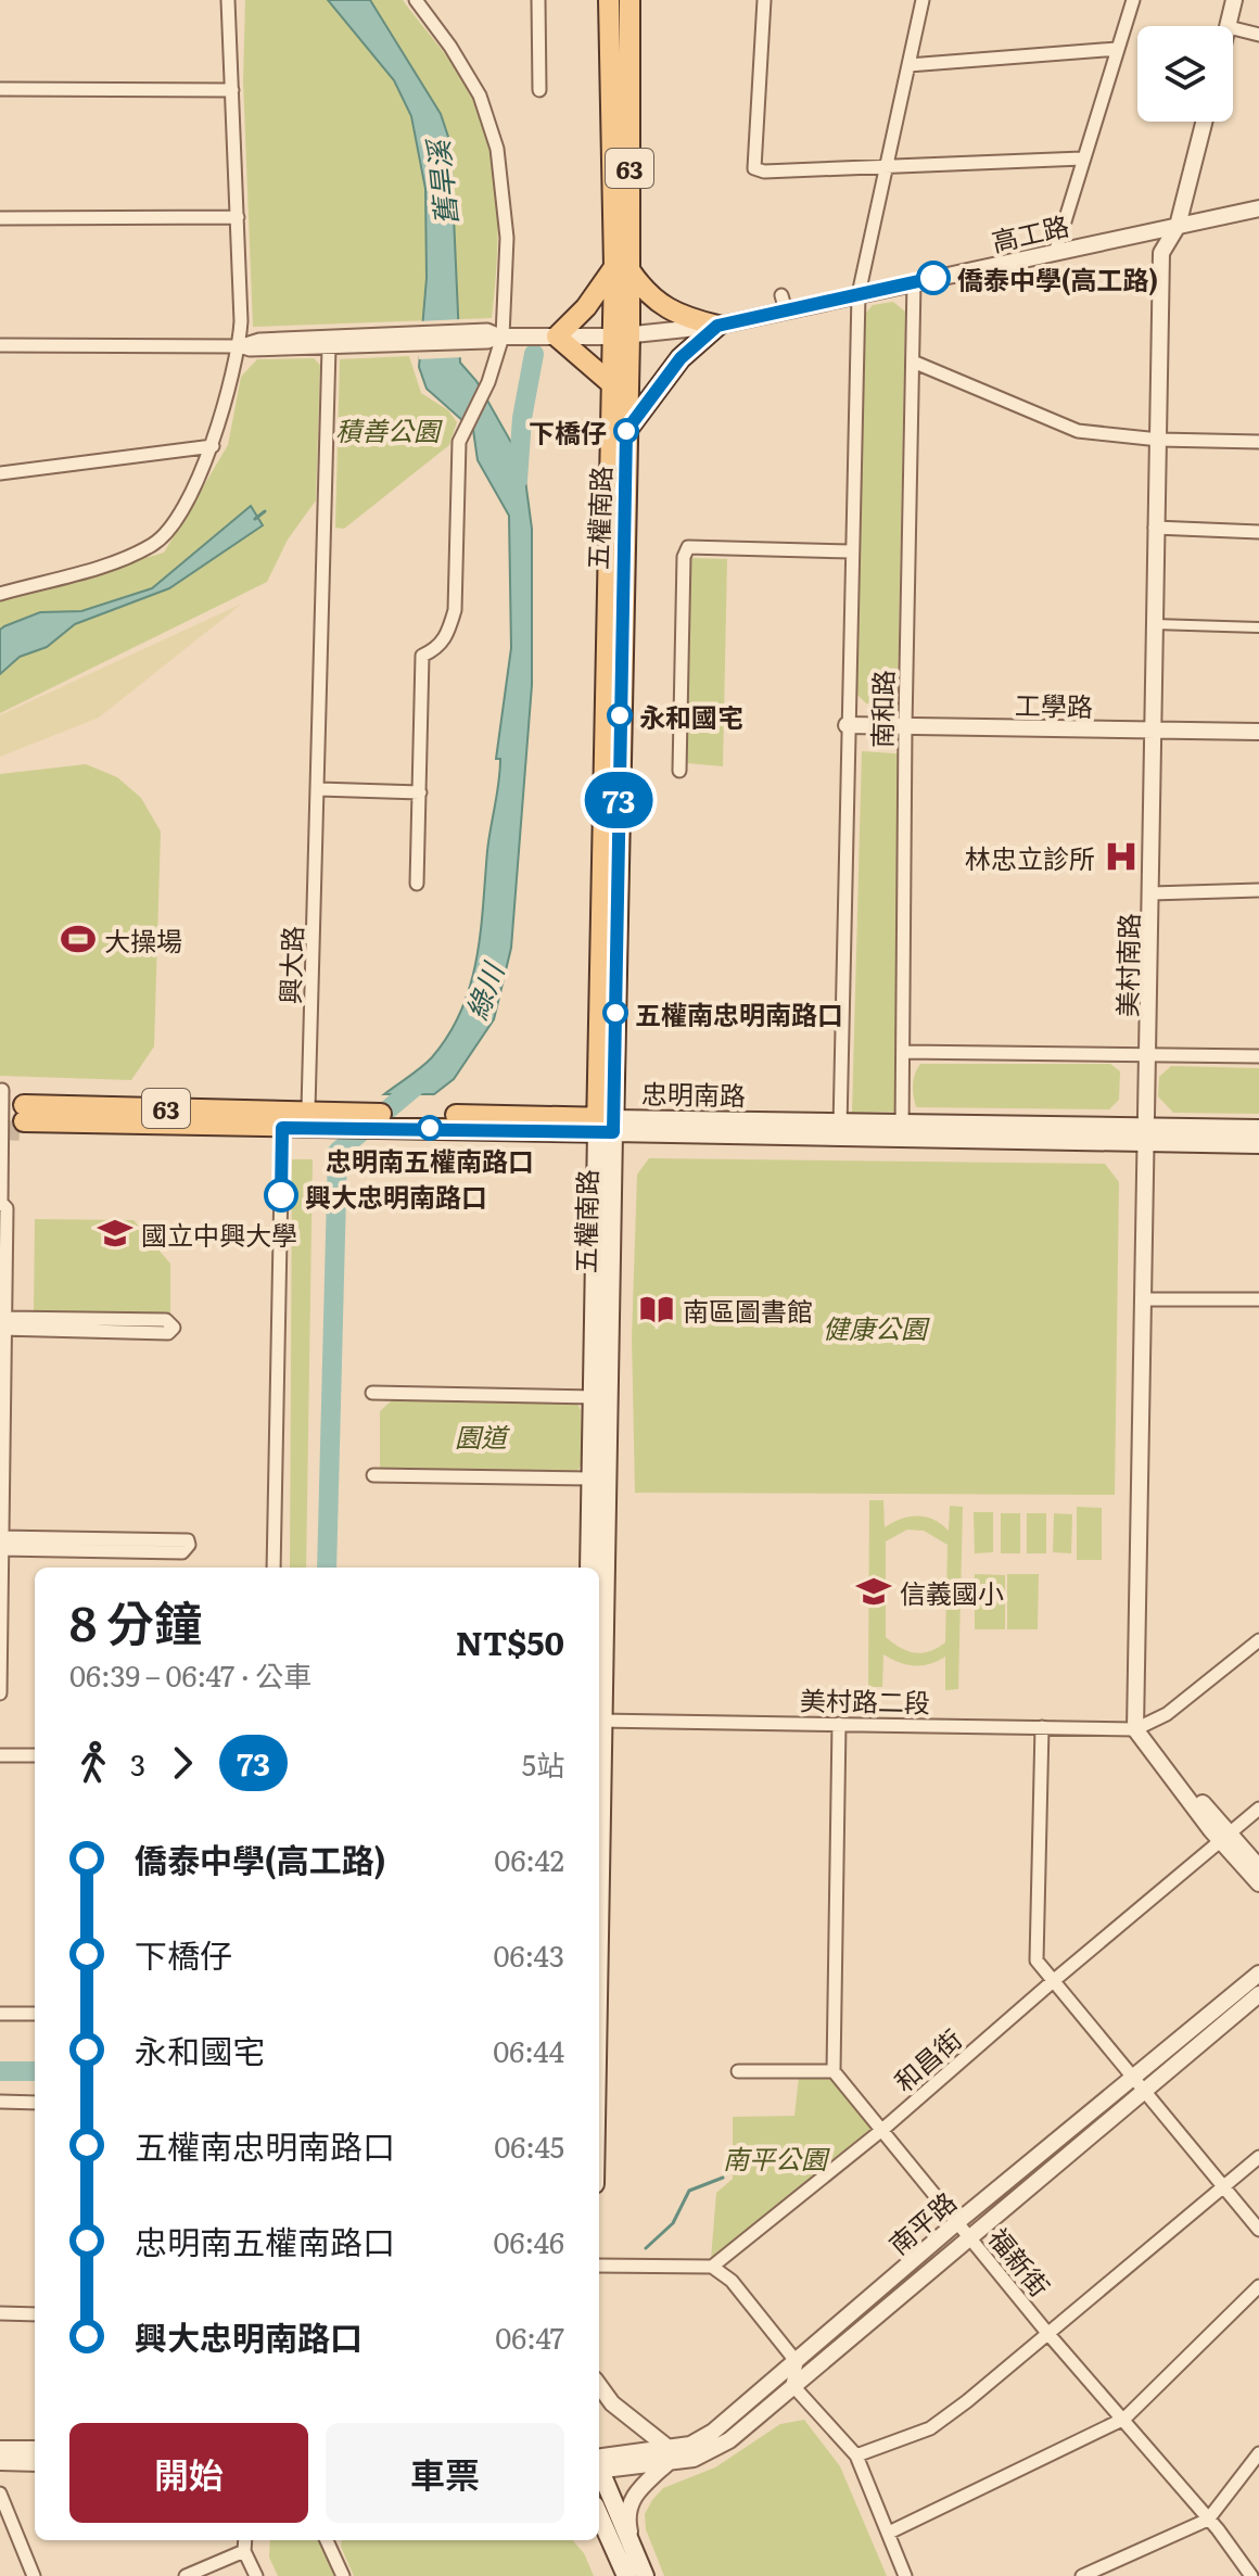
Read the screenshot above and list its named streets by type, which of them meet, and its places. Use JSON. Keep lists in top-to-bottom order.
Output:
{
  "streets": {
    "main road": ["63", "五權南路", "忠明南路"],
    "street": [
      "高工路",
      "工學路",
      "南和路",
      "興大路",
      "美村南路",
      "美村路二段",
      "和昌街",
      "南平路",
      "福新街"
    ]
  },
  "crossings": [
    ["高工路", "五權南路"],
    ["高工路", "南和路"],
    ["高工路", "美村南路"],
    ["五權南路", "忠明南路"],
    ["工學路", "南和路"],
    ["工學路", "美村南路"],
    ["南和路", "忠明南路"],
    ["興大路", "忠明南路"],
    ["美村南路", "忠明南路"],
    ["美村南路", "美村路二段"],
    ["和昌街", "福新街"],
    ["南平路", "福新街"]
  ],
  "water": ["舊旱溪", "綠川"],
  "parks": [
    "積善公園",
    "健康公園",
    "園道",
    "南平公園"
  ],
  "places": {
    "other": [
      "僑泰中學(高工路)",
      "下橋仔",
      "永和國宅",
      "五權南忠明南路口",
      "忠明南五權南路口",
      "興大忠明南路口"
    ],
    "hospital": ["林忠立診所"],
    "sports": ["大操場"],
    "school or university": ["國立中興大學", "信義國小"],
    "library": ["南區圖書館"]
  },
  "lines": ["bus line 73"],
  "page": {
    "on_map": "73",
    "heading": ["8 分鐘", "06:39 – 06:47 · 公車", "NT$50"],
    "legs": ["3", "73", "5站"],
    "list": [
      {
        "name": "僑泰中學(高工路)",
        "value": "06:42"
      },
      {
        "name": "下橋仔",
        "value": "06:43"
      },
      {
        "name": "永和國宅",
        "value": "06:44"
      },
      {
        "name": "五權南忠明南路口",
        "value": "06:45"
      },
      {
        "name": "忠明南五權南路口",
        "value": "06:46"
      },
      {
        "name": "興大忠明南路口",
        "value": "06:47"
      }
    ],
    "buttons": ["開始", "車票"]
  }
}
